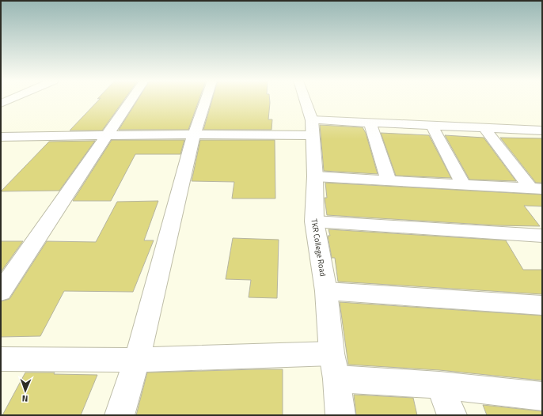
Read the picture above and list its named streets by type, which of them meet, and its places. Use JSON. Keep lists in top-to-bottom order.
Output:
{
  "streets": {
    "street": ["TKR College Road"]
  },
  "north": "bottom"
}
